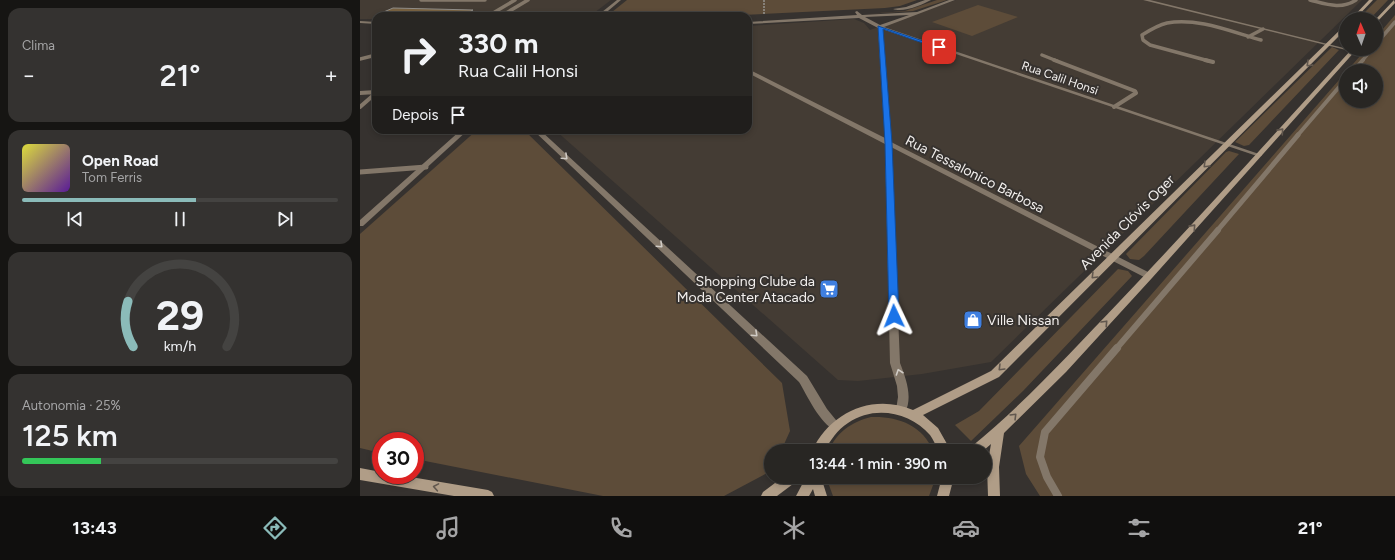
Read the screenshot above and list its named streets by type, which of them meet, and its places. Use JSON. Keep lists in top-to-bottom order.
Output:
{
  "streets": {
    "main road": ["Avenida Clóvis Oger"],
    "street": ["Rua Calil Honsi", "Rua Tessalonico Barbosa"]
  },
  "crossings": [
    ["Rua Calil Honsi", "Avenida Clóvis Oger"],
    ["Rua Tessalonico Barbosa", "Avenida Clóvis Oger"]
  ],
  "places": {
    "supermarket": ["Shopping Clube da Moda Center Atacado"],
    "shop": ["Ville Nissan"]
  },
  "north": "top",
  "page": {
    "tile": [
      "Clima",
      ["Autonomia · 25%", "125 km"]
    ],
    "turn": ["330 m", "Rua Calil Honsi"],
    "heat": ["−", "21°", "+"],
    "then": "Depois",
    "song": ["Open Road", "Tom Ferris"],
    "limit": "30",
    "trip": "13:44 · 1 min · 390 m",
    "tabs": ["13:43", "21°"],
    "gauge": ["29", "km/h"]
  }
}
